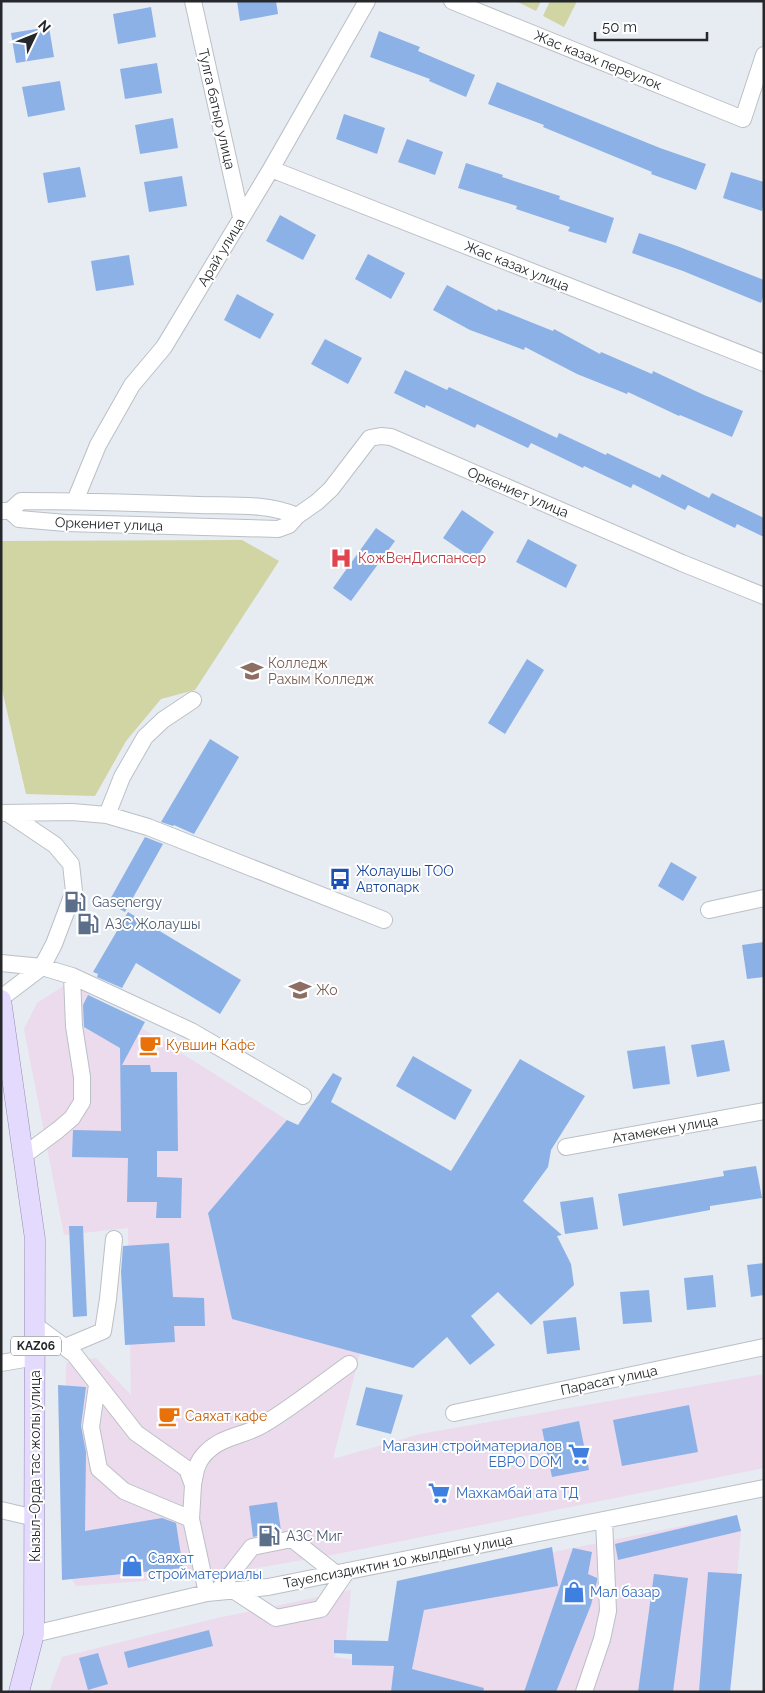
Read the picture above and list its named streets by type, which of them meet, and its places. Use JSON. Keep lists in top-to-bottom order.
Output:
{
  "streets": {
    "main road": ["KАZ06", "Кызыл-Орда тас жолы улица"],
    "street": [
      "Жас казах переулок",
      "Тулга батыр улица",
      "Арай улица",
      "Жас казах улица",
      "Оркениет улица",
      "Атамекен улица",
      "Парасат улица",
      "Тауелсиздиктин 10 жылдыгы улица"
    ]
  },
  "crossings": [
    ["Тулга батыр улица", "Арай улица"],
    ["Арай улица", "Жас казах улица"],
    ["Арай улица", "Оркениет улица"],
    ["Кызыл-Орда тас жолы улица", "Тауелсиздиктин 10 жылдыгы улица"]
  ],
  "places": {
    "hospital": ["КожВенДиспансер"],
    "school or university": ["Колледж Рахым Колледж", "Жо"],
    "bus stop": ["Жолаушы ТОО Автопарк"],
    "fuel station": ["Gasenergy", "АЗС Жолаушы", "АЗС Миг"],
    "cafe": ["Кувшин Кафе", "Саяхат кафе"],
    "supermarket": ["Магазин стройматериалов ЕВРО DOM", "Махкамбай ата ТД"],
    "shop": ["Саяхат стройматериалы", "Мал базар"]
  },
  "scale_bar": "50 m",
  "north": "top right"
}
